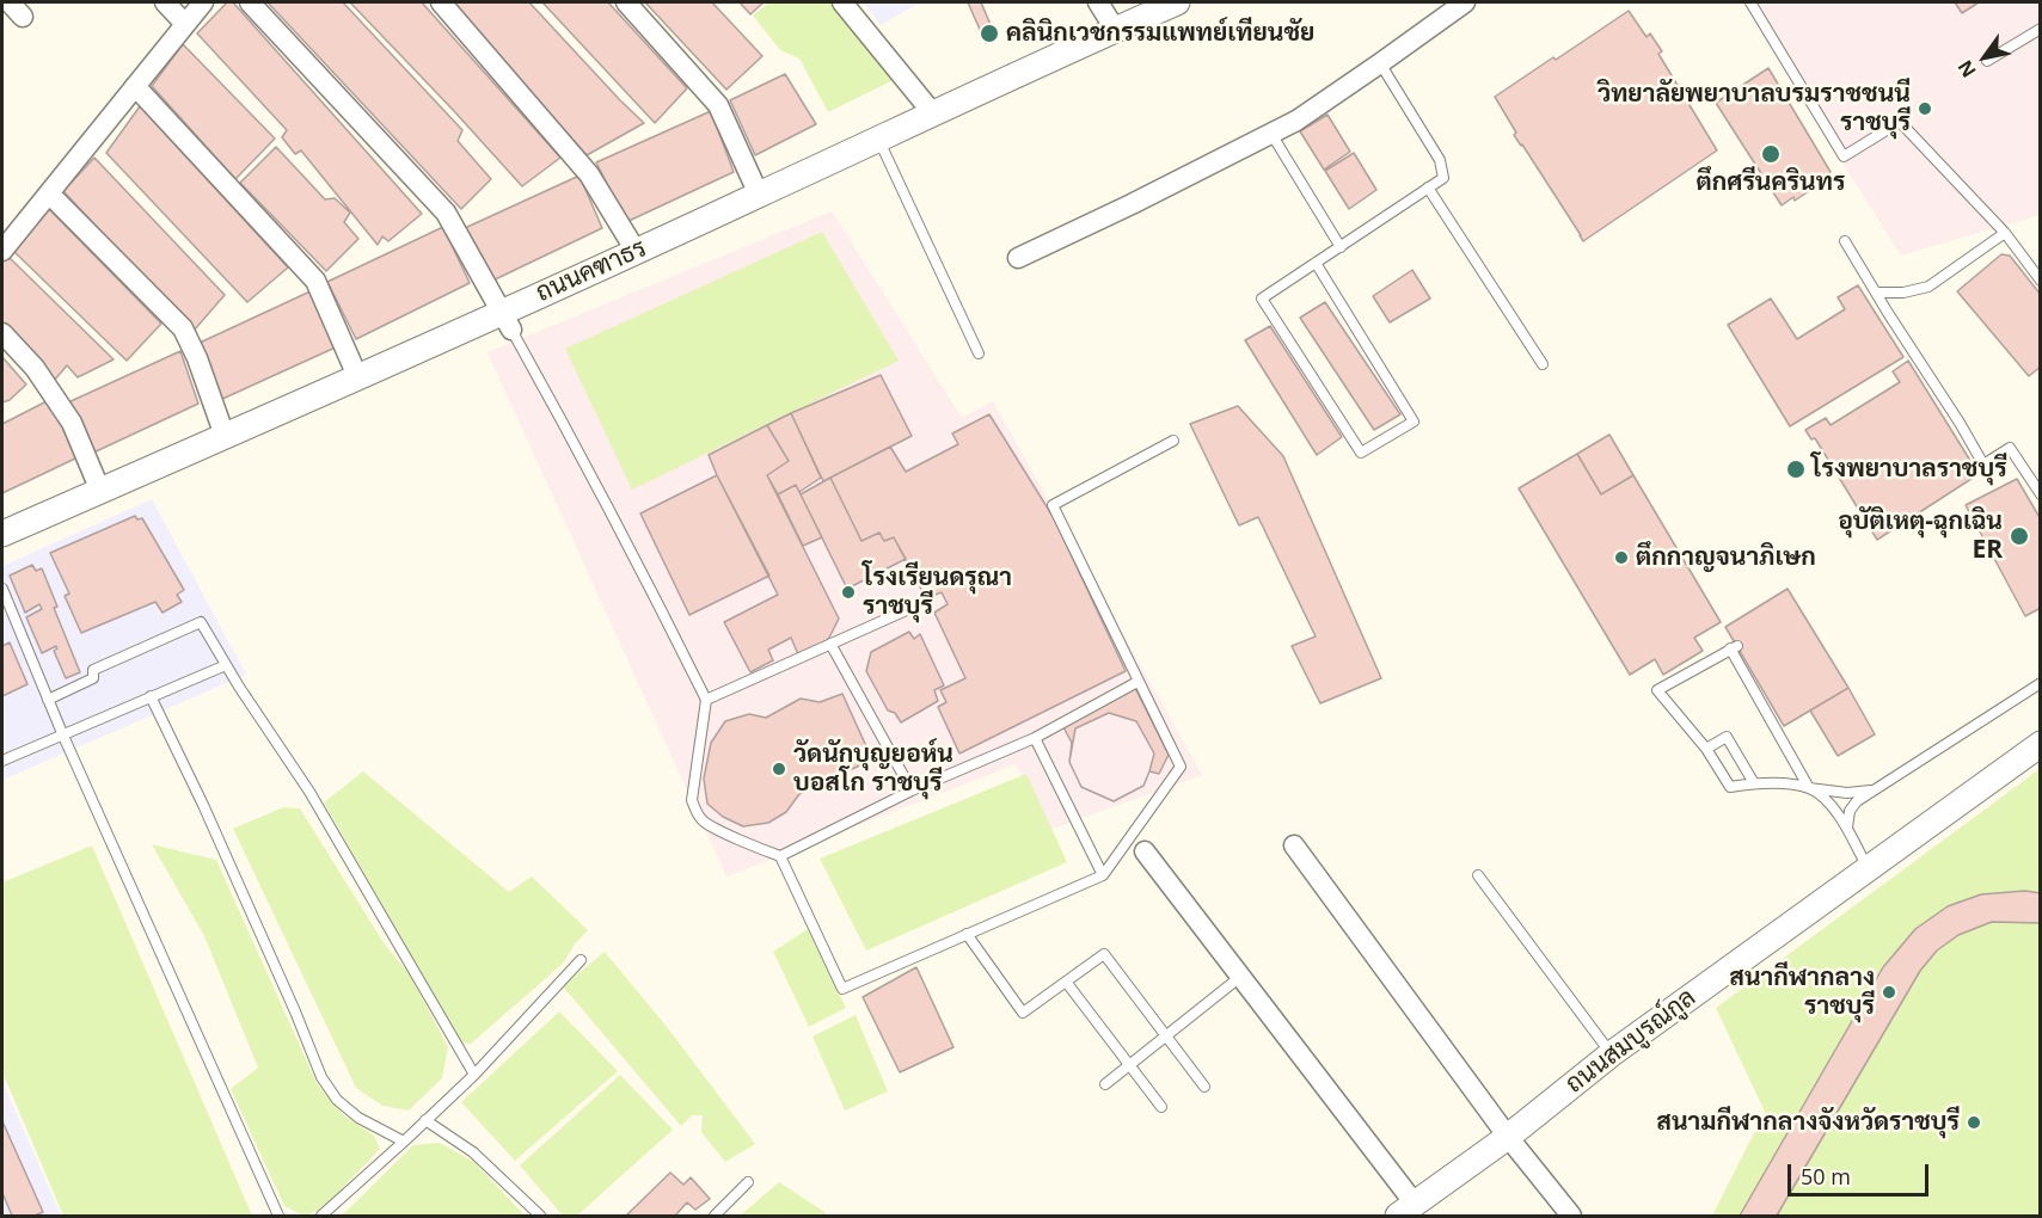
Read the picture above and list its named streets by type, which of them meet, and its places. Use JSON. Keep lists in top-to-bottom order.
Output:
{
  "streets": {
    "street": ["ถนนคฑาธร", "ถนนสมบูรณ์กูล"]
  },
  "places": [
    "คลินิกเวชกรรมแพทย์เทียนชัย",
    "วิทยาลัยพยาบาลบรมราชชนนี ราชบุรี",
    "ตึกศรีนครินทร",
    "โรงพยาบาลราชบุรี",
    "อุบัติเหตุ-ฉุกเฉิน ER",
    "ตึกกาญจนาภิเษก",
    "โรงเรียนดรุณา ราชบุรี",
    "วัดนักบุญยอห์น บอสโก ราชบุรี",
    "สนากีฬากลาง ราชบุรี",
    "สนามกีฬากลางจังหวัดราชบุรี"
  ],
  "scale_bar": "50 m",
  "north": "bottom left"
}
